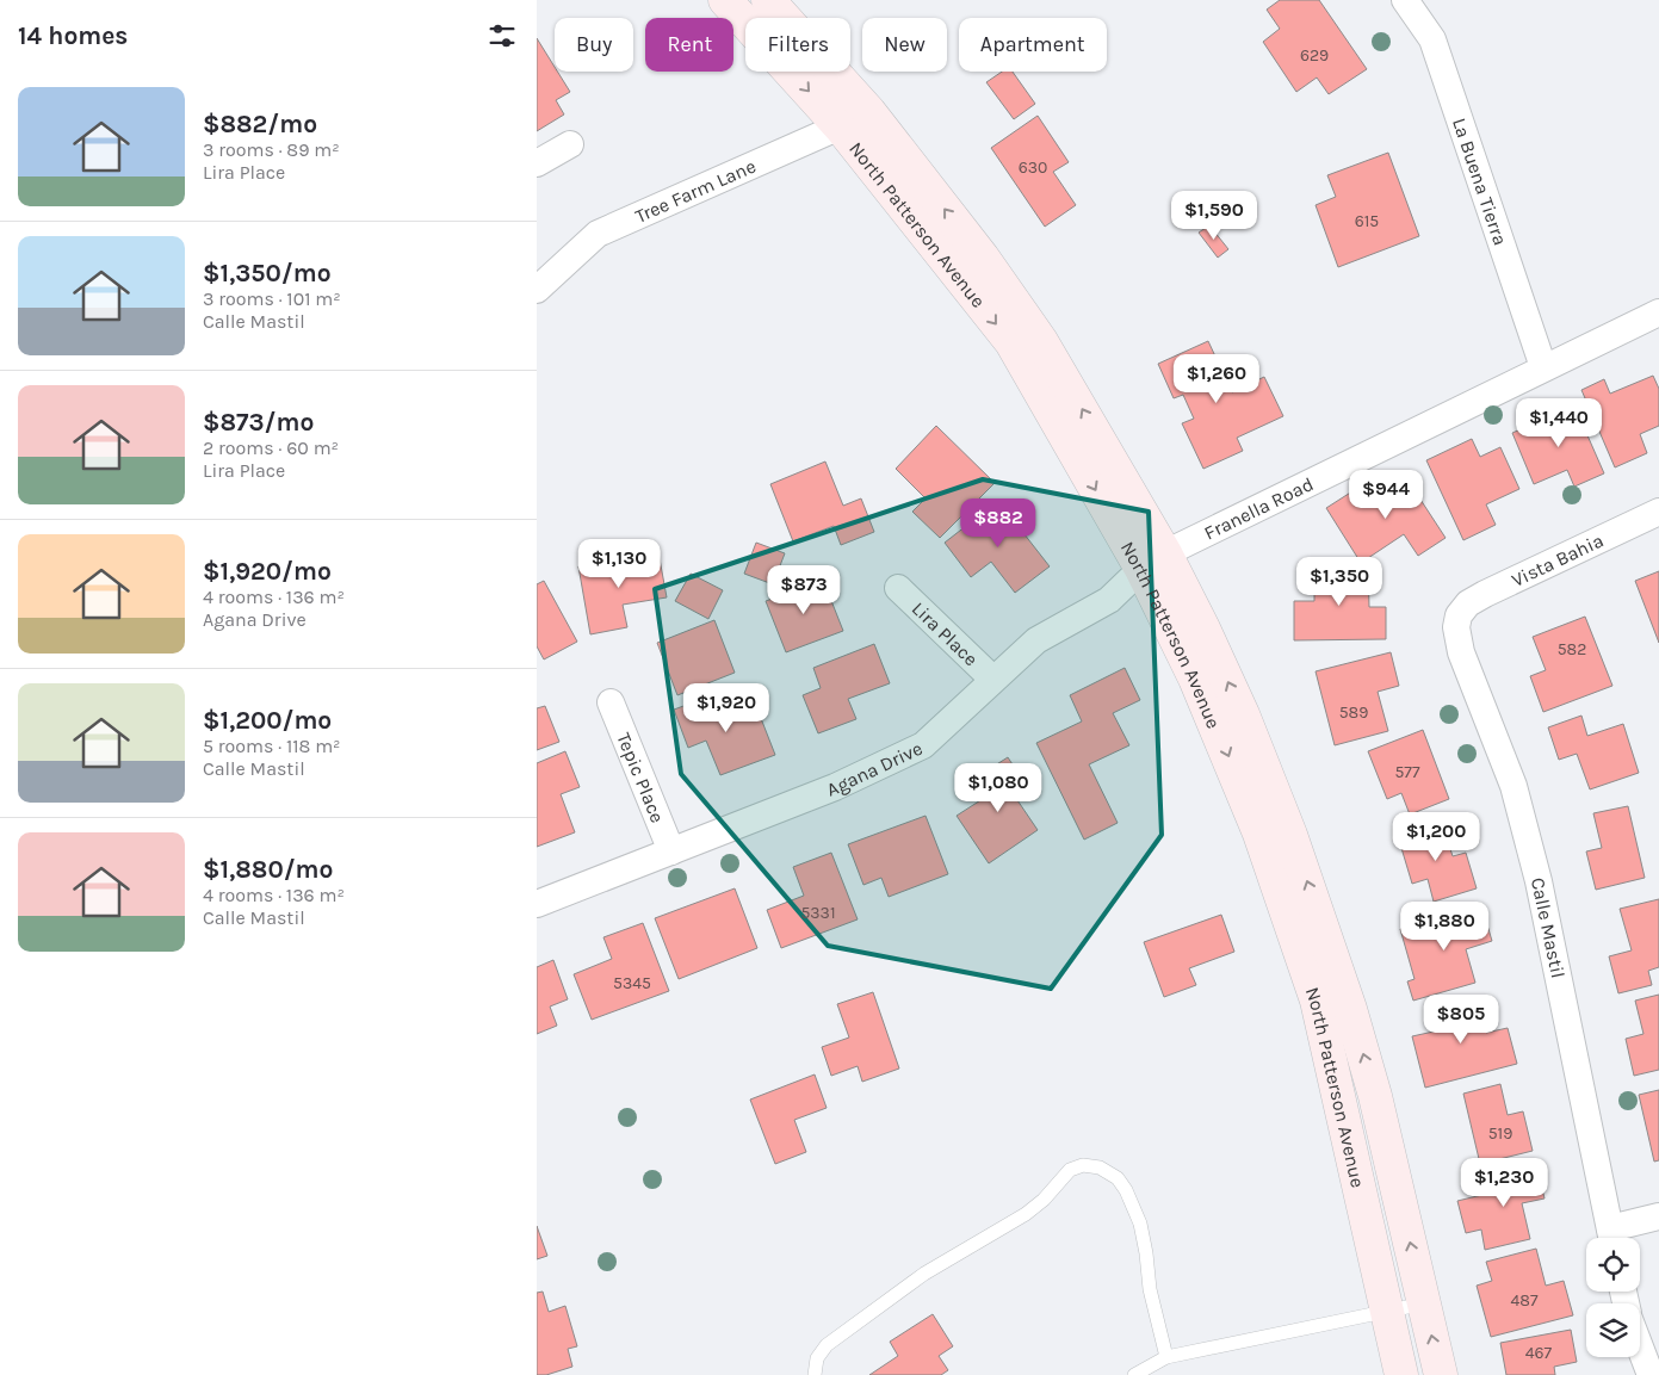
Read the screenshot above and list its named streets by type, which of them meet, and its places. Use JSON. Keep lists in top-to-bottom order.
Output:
{
  "streets": {
    "main road": ["North Patterson Avenue"],
    "street": [
      "La Buena Tierra",
      "Tree Farm Lane",
      "Franella Road",
      "Vista Bahia",
      "Lira Place",
      "Agana Drive",
      "Tepic Place",
      "Calle Mastil"
    ]
  },
  "crossings": [
    ["La Buena Tierra", "Franella Road"],
    ["Tree Farm Lane", "North Patterson Avenue"],
    ["North Patterson Avenue", "Franella Road"],
    ["North Patterson Avenue", "Agana Drive"],
    ["Franella Road", "Agana Drive"],
    ["Vista Bahia", "Calle Mastil"],
    ["Lira Place", "Agana Drive"],
    ["Agana Drive", "Tepic Place"]
  ],
  "house_numbers": [
    "629",
    "630",
    "615",
    "582",
    "589",
    "577",
    "5331",
    "5345",
    "519",
    "487",
    "467"
  ],
  "page": {
    "heading": "14 homes",
    "chip": [
      "Buy",
      "Rent",
      "Filters",
      "New",
      "Apartment"
    ],
    "list": [
      {
        "name": "$882/mo",
        "note": "3 rooms · 89 m² · Lira Place"
      },
      {
        "name": "$1,350/mo",
        "note": "3 rooms · 101 m² · Calle Mastil"
      },
      {
        "name": "$873/mo",
        "note": "2 rooms · 60 m² · Lira Place"
      },
      {
        "name": "$1,920/mo",
        "note": "4 rooms · 136 m² · Agana Drive"
      },
      {
        "name": "$1,200/mo",
        "note": "5 rooms · 118 m² · Calle Mastil"
      },
      {
        "name": "$1,880/mo",
        "note": "4 rooms · 136 m² · Calle Mastil"
      }
    ],
    "price": [
      "$1,590",
      "$1,260",
      "$1,440",
      "$944",
      "$882",
      "$1,130",
      "$1,350",
      "$873",
      "$1,920",
      "$1,080",
      "$1,200",
      "$1,880",
      "$805",
      "$1,230"
    ]
  }
}
